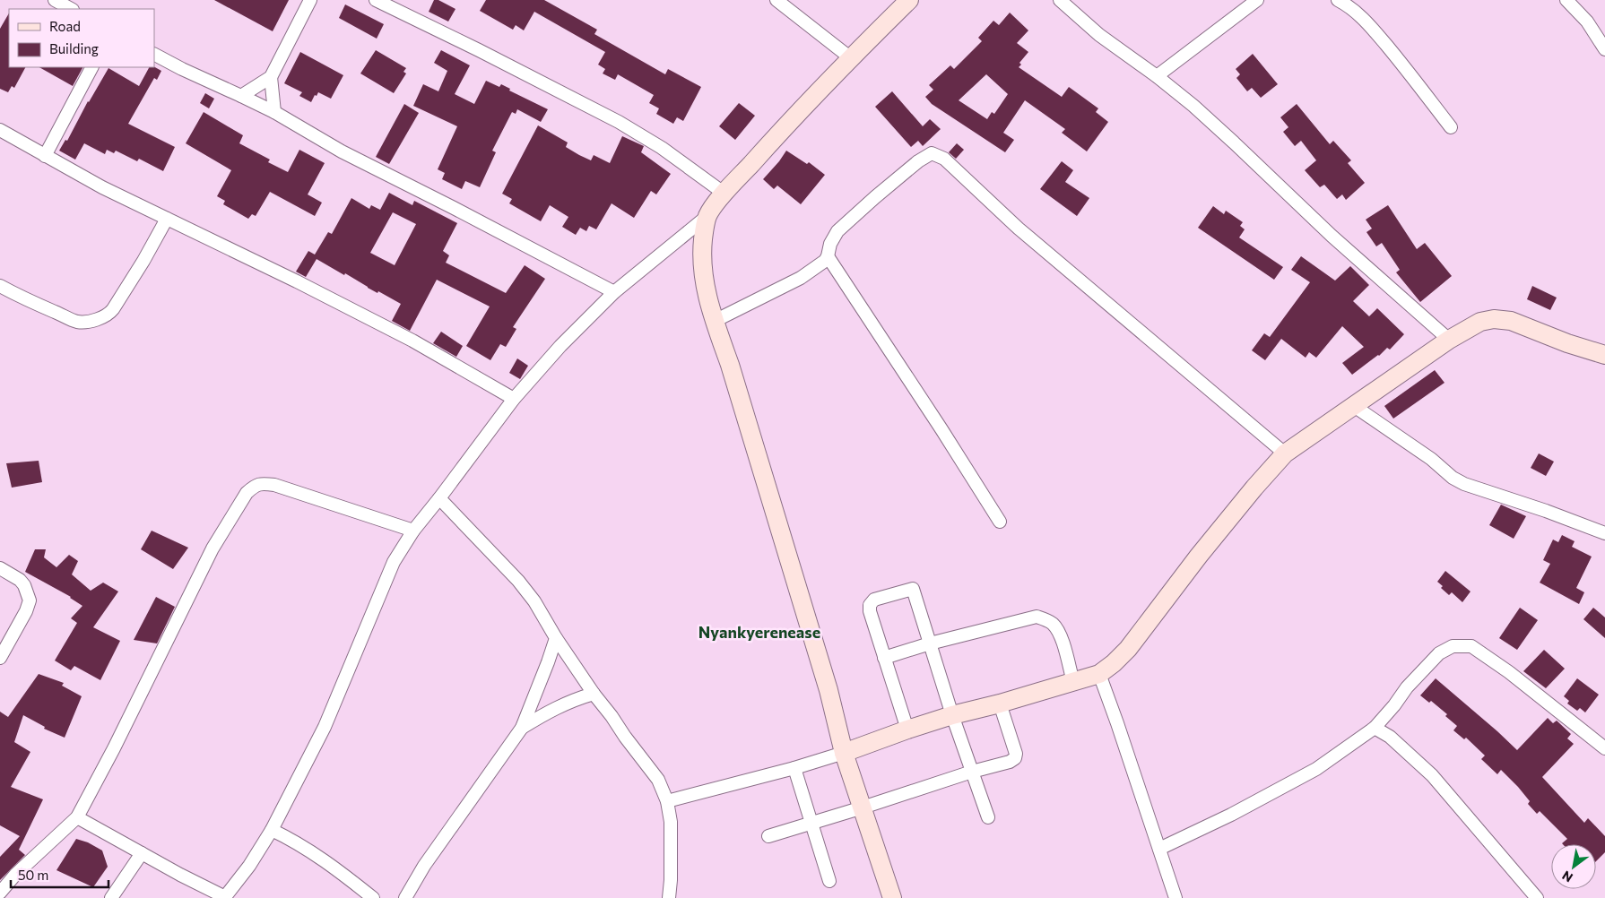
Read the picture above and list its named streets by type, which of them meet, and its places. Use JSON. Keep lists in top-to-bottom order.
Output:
{
  "districts": ["Nyankyerenease"],
  "legend": ["Road", "Building"],
  "scale_bar": "50 m",
  "north": "bottom left"
}
